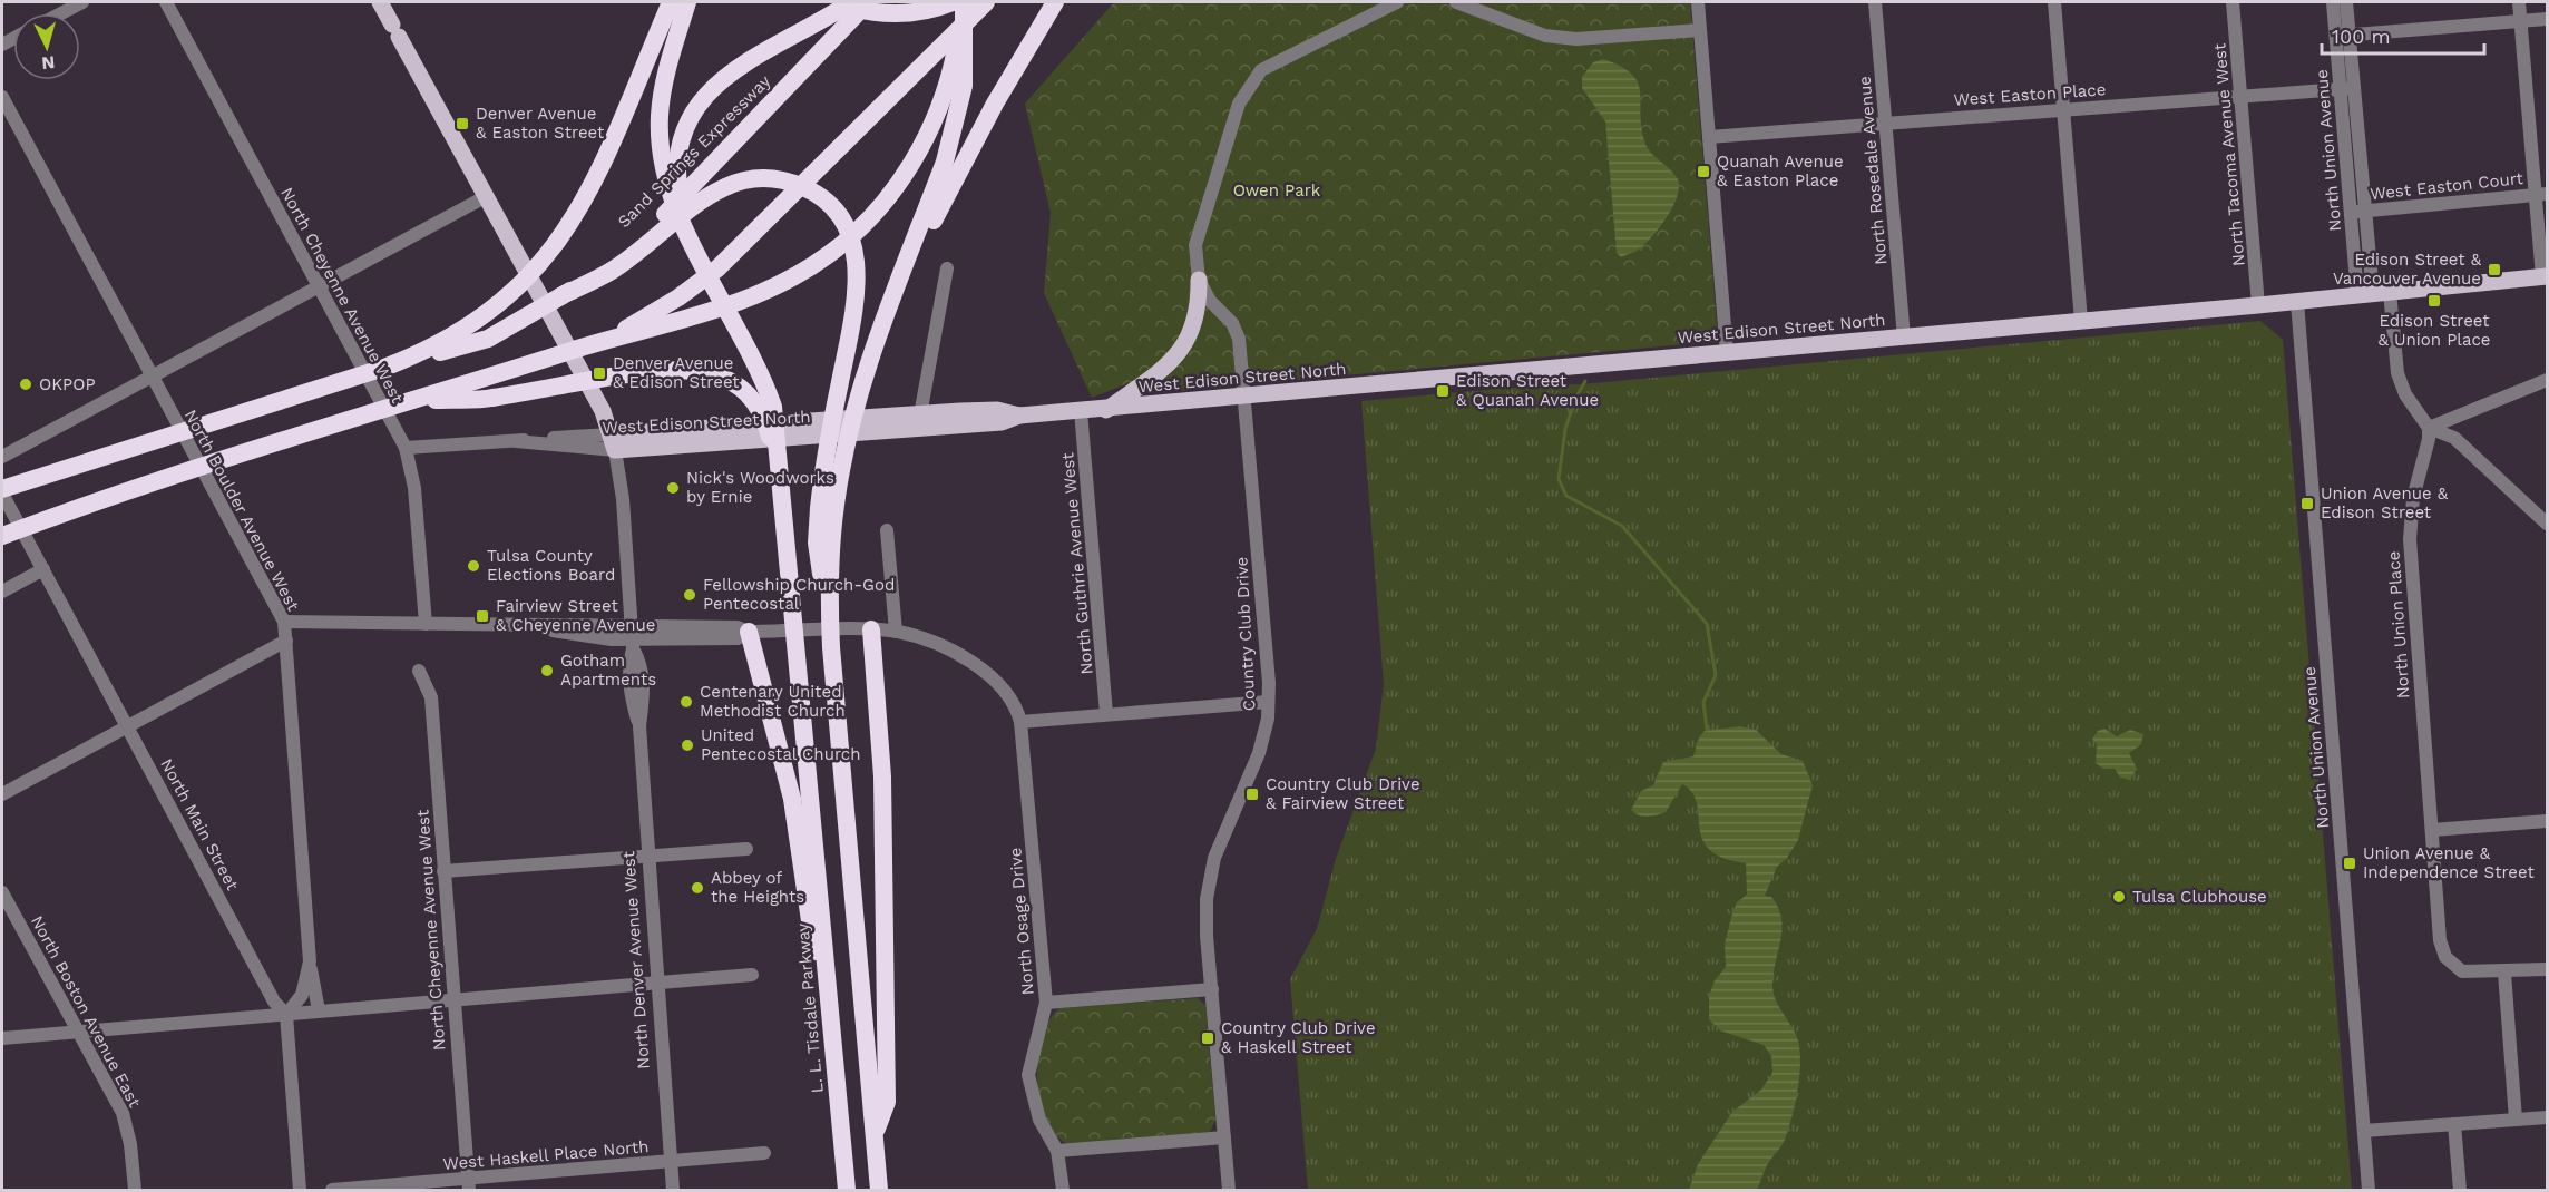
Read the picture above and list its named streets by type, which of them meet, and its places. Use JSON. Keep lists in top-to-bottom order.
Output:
{
  "streets": {
    "highway": ["Sand Springs Expressway", "L. L. Tisdale Parkway"],
    "main road": ["West Edison Street North", "North Denver Avenue West"],
    "street": [
      "West Easton Place",
      "North Union Avenue",
      "North Tacoma Avenue West",
      "North Rosedale Avenue",
      "West Easton Court",
      "North Cheyenne Avenue West",
      "North Boulder Avenue West",
      "North Guthrie Avenue West",
      "North Union Place",
      "Country Club Drive",
      "North Main Street",
      "North Osage Drive",
      "North Boston Avenue East",
      "West Haskell Place North"
    ]
  },
  "crossings": [
    ["West Easton Place", "North Union Avenue"],
    ["West Easton Place", "North Tacoma Avenue West"],
    ["West Easton Place", "North Rosedale Avenue"],
    ["North Union Avenue", "West Easton Court"],
    ["North Union Avenue", "West Edison Street North"],
    ["North Tacoma Avenue West", "West Edison Street North"],
    ["North Rosedale Avenue", "West Edison Street North"],
    ["North Cheyenne Avenue West", "West Edison Street North"],
    ["North Cheyenne Avenue West", "West Haskell Place North"],
    ["West Edison Street North", "North Guthrie Avenue West"],
    ["West Edison Street North", "Country Club Drive"],
    ["West Edison Street North", "North Denver Avenue West"],
    ["North Boulder Avenue West", "North Main Street"],
    ["North Denver Avenue West", "West Haskell Place North"]
  ],
  "parks": ["Owen Park"],
  "places": {
    "transit": [
      "Denver Avenue & Easton Street",
      "Quanah Avenue & Easton Place",
      "Edison Street & Vancouver Avenue",
      "Edison Street & Union Place",
      "Denver Avenue & Edison Street",
      "Edison Street & Quanah Avenue",
      "Union Avenue & Edison Street",
      "Fairview Street & Cheyenne Avenue",
      "Country Club Drive & Fairview Street",
      "Union Avenue & Independence Street",
      "Country Club Drive & Haskell Street"
    ],
    "other": [
      "OKPOP",
      "Nick's Woodworks by Ernie",
      "Tulsa County Elections Board",
      "Fellowship Church-God Pentecostal",
      "Gotham Apartments",
      "Centenary United Methodist Church",
      "United Pentecostal Church",
      "Abbey of the Heights",
      "Tulsa Clubhouse"
    ]
  },
  "scale_bar": "100 m",
  "north": "bottom"
}
